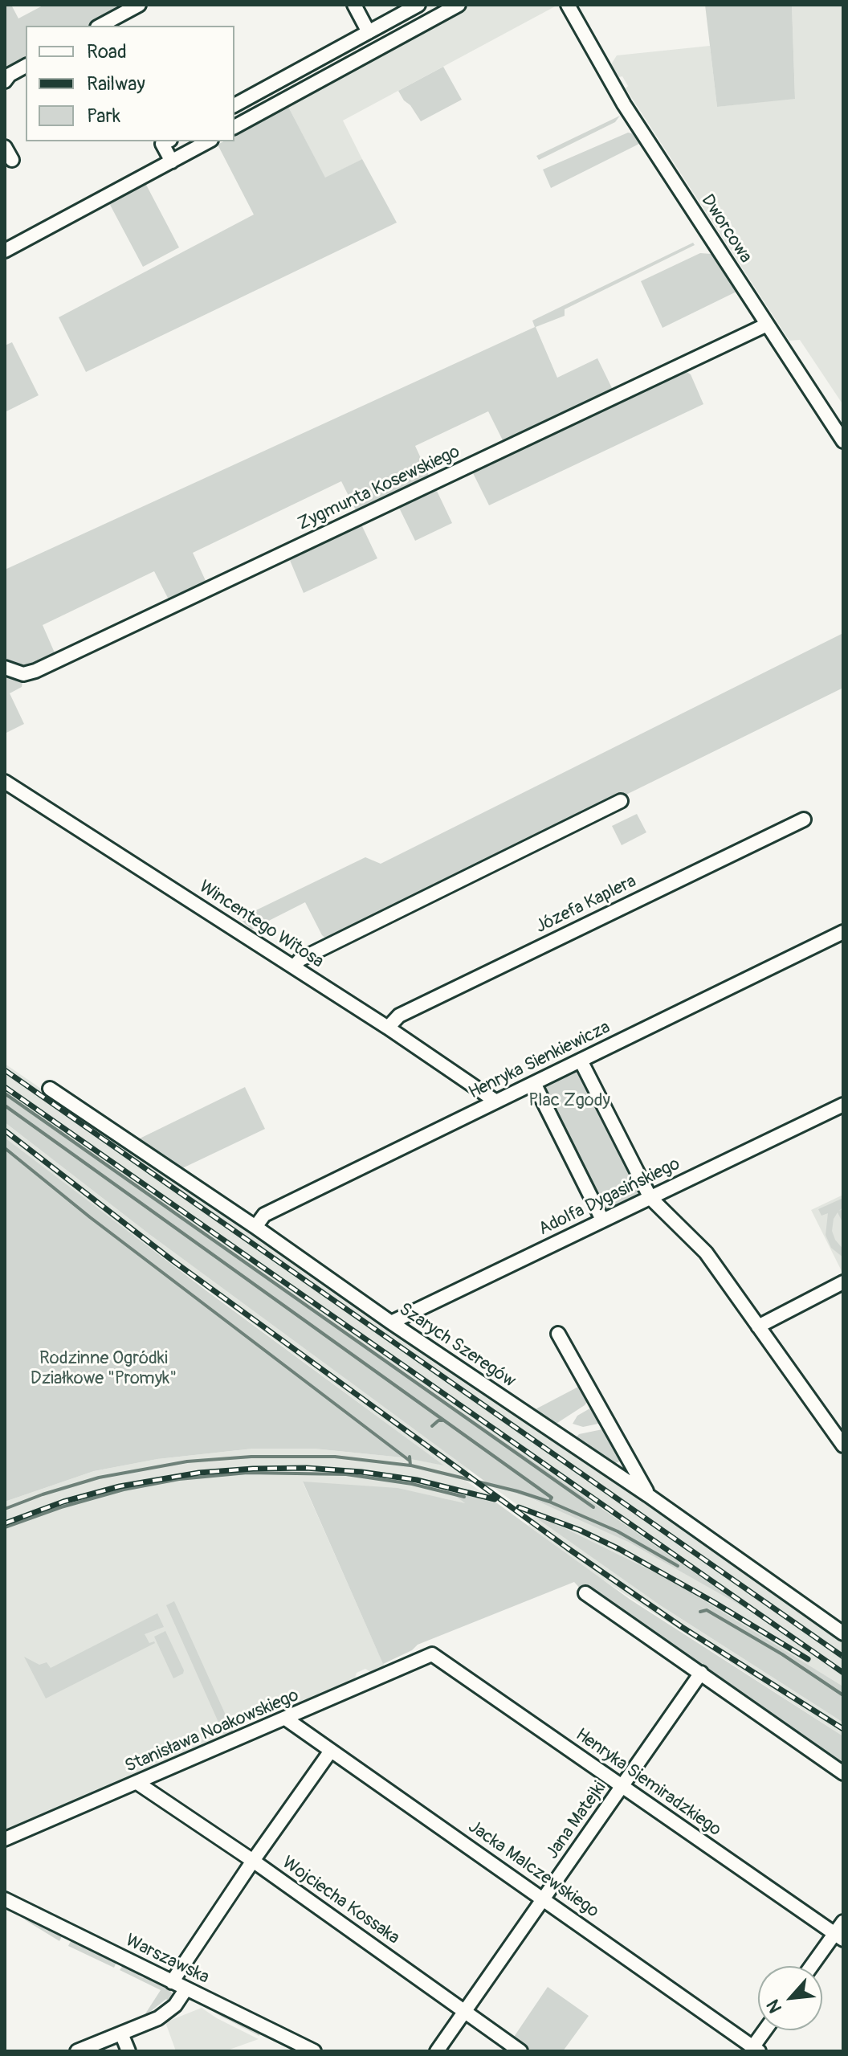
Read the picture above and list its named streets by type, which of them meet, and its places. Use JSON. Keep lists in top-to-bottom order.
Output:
{
  "streets": {
    "street": [
      "Dworcowa",
      "Zygmunta Kosewskiego",
      "Józefa Kaplera",
      "Wincentego Witosa",
      "Henryka Sienkiewicza",
      "Adolfa Dygasińskiego",
      "Szarych Szeregów",
      "Stanisława Noakowskiego",
      "Henryka Siemiradzkiego",
      "Jana Matejki",
      "Jacka Malczewskiego",
      "Wojciecha Kossaka",
      "Warszawska"
    ]
  },
  "crossings": [
    ["Dworcowa", "Zygmunta Kosewskiego"],
    ["Józefa Kaplera", "Wincentego Witosa"],
    ["Wincentego Witosa", "Henryka Sienkiewicza"],
    ["Henryka Sienkiewicza", "Szarych Szeregów"],
    ["Adolfa Dygasińskiego", "Szarych Szeregów"],
    ["Stanisława Noakowskiego", "Henryka Siemiradzkiego"],
    ["Stanisława Noakowskiego", "Jacka Malczewskiego"],
    ["Stanisława Noakowskiego", "Wojciecha Kossaka"],
    ["Henryka Siemiradzkiego", "Jana Matejki"],
    ["Jana Matejki", "Jacka Malczewskiego"],
    ["Jana Matejki", "Wojciecha Kossaka"]
  ],
  "parks": ["Plac Zgody", "Rodzinne Ogródki Działkowe \"Promyk\""],
  "legend": ["Road", "Railway", "Park"],
  "north": "bottom left"
}
